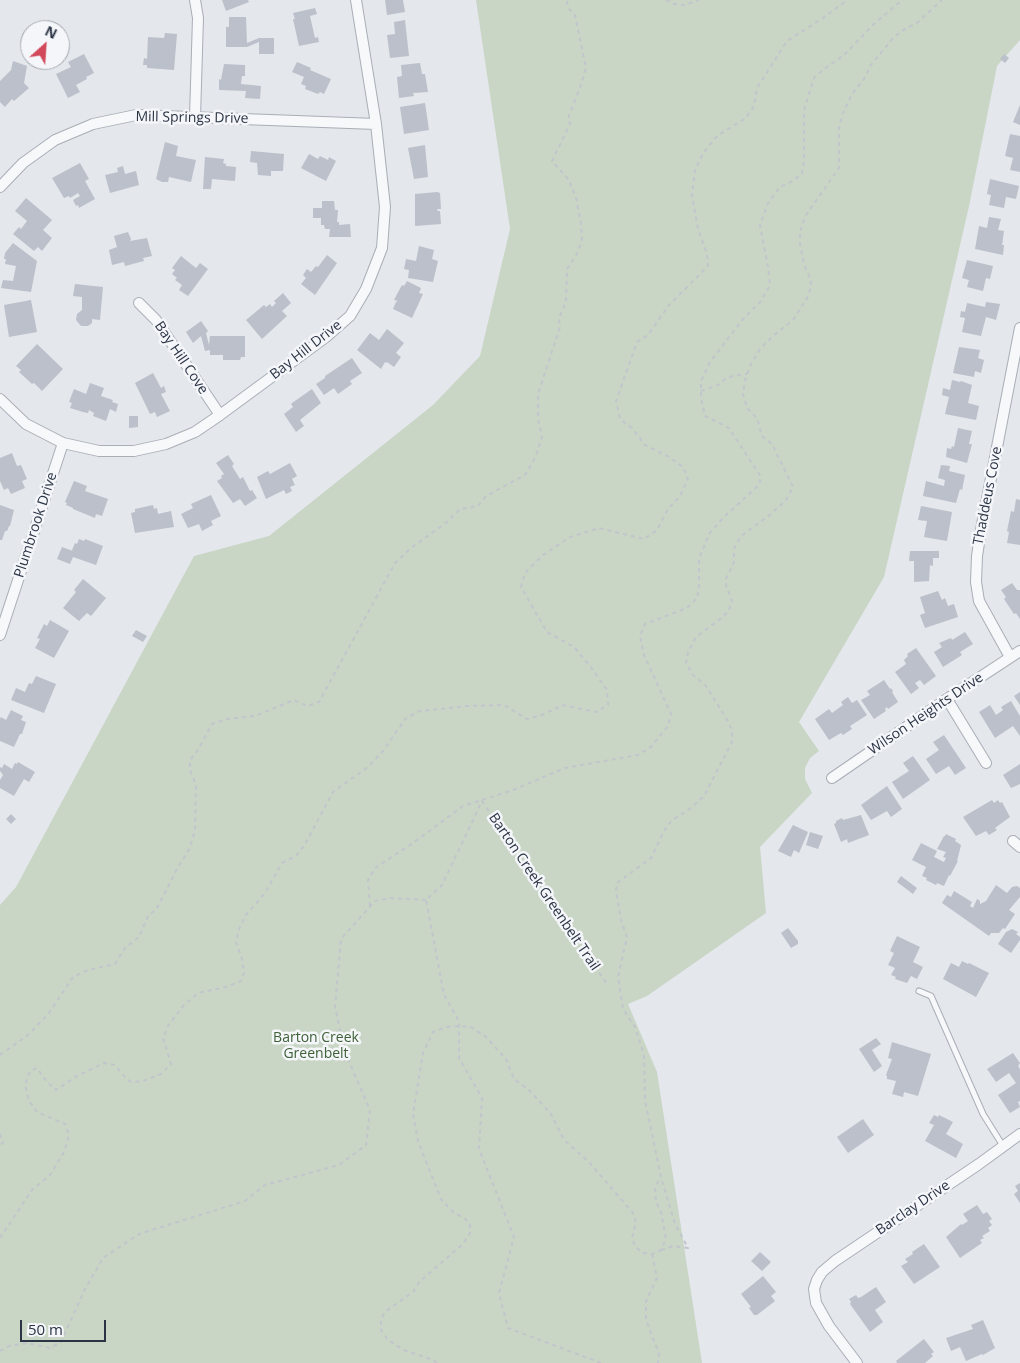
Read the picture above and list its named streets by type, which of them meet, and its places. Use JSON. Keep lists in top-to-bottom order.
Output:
{
  "streets": {
    "street": [
      "Mill Springs Drive",
      "Bay Hill Drive",
      "Bay Hill Cove",
      "Thaddeus Cove",
      "Plumbrook Drive",
      "Wilson Heights Drive",
      "Barclay Drive"
    ],
    "path": ["Barton Creek Greenbelt Trail"]
  },
  "crossings": [
    ["Mill Springs Drive", "Bay Hill Drive"],
    ["Bay Hill Drive", "Bay Hill Cove"],
    ["Bay Hill Drive", "Plumbrook Drive"],
    ["Thaddeus Cove", "Wilson Heights Drive"]
  ],
  "parks": ["Barton Creek Greenbelt"],
  "scale_bar": "50 m",
  "north": "top right"
}
